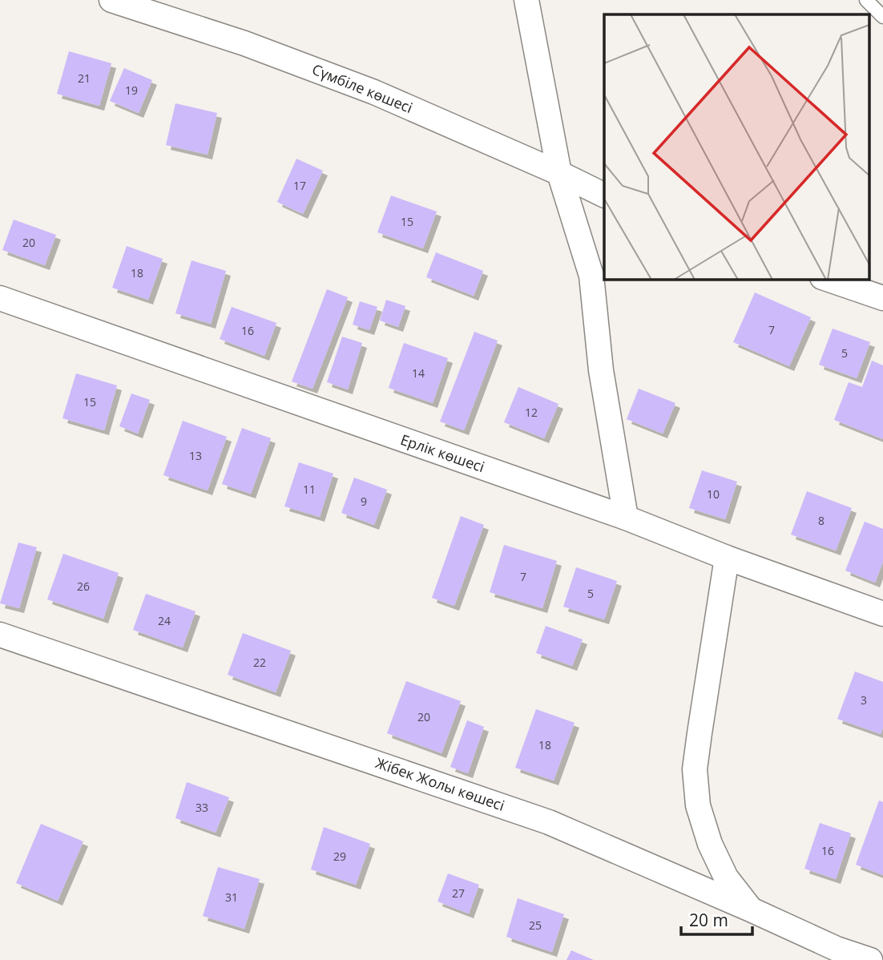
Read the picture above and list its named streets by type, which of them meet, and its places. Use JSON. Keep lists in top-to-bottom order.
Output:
{
  "streets": {
    "street": ["Сүмбіле көшесі", "Ерлік көшесі", "Жібек Жолы көшесі"]
  },
  "house_numbers": [
    "21",
    "19",
    "17",
    "15",
    "20",
    "18",
    "7",
    "16",
    "5",
    "14",
    "15",
    "12",
    "13",
    "11",
    "10",
    "9",
    "8",
    "7",
    "26",
    "5",
    "24",
    "22",
    "3",
    "20",
    "18",
    "33",
    "16",
    "29",
    "27",
    "31",
    "25"
  ],
  "scale_bar": "20 m"
}
